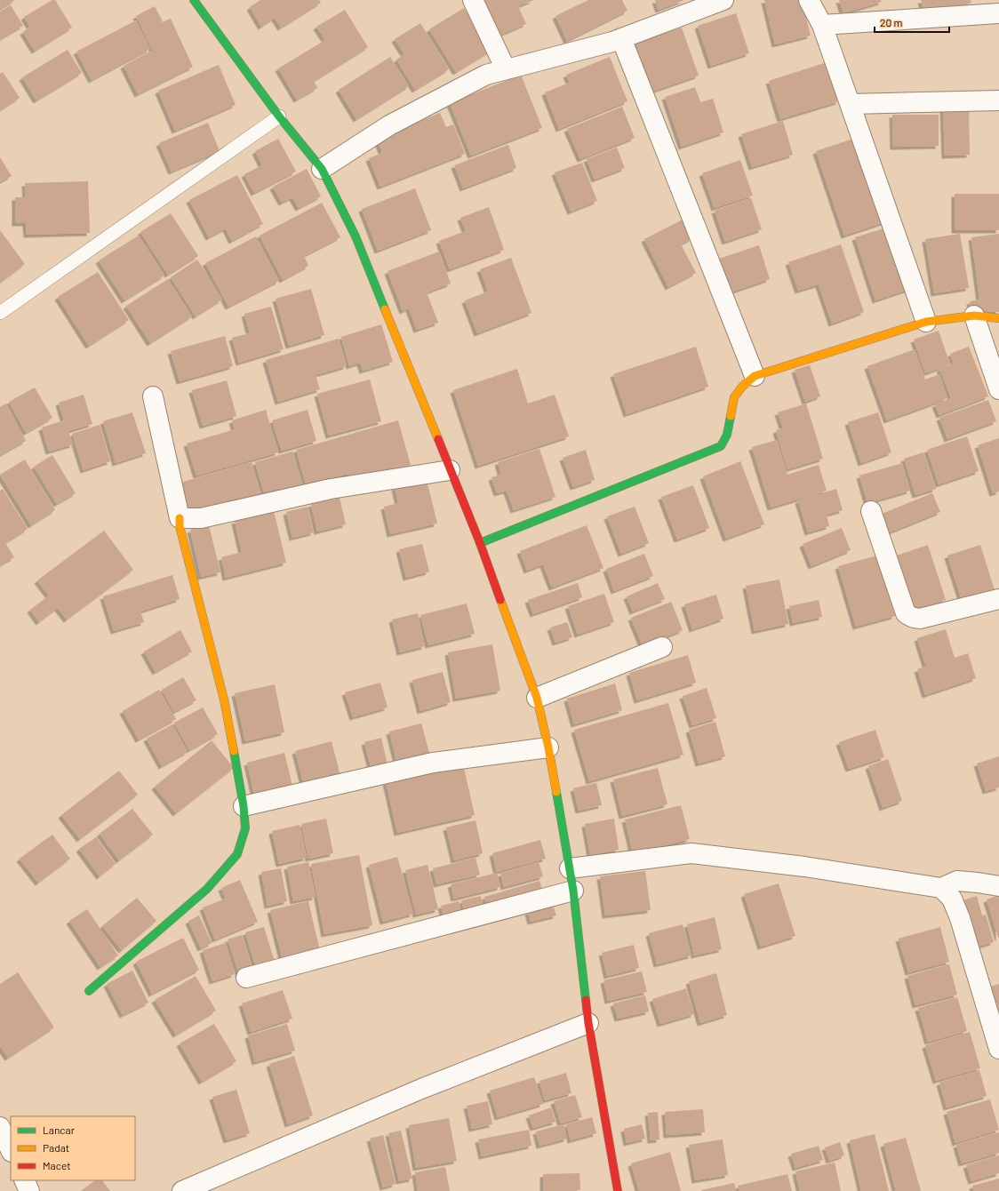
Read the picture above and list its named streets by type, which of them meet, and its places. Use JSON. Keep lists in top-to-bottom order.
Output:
{
  "legend": ["Lancar", "Padat", "Macet"],
  "scale_bar": "20 m"
}
